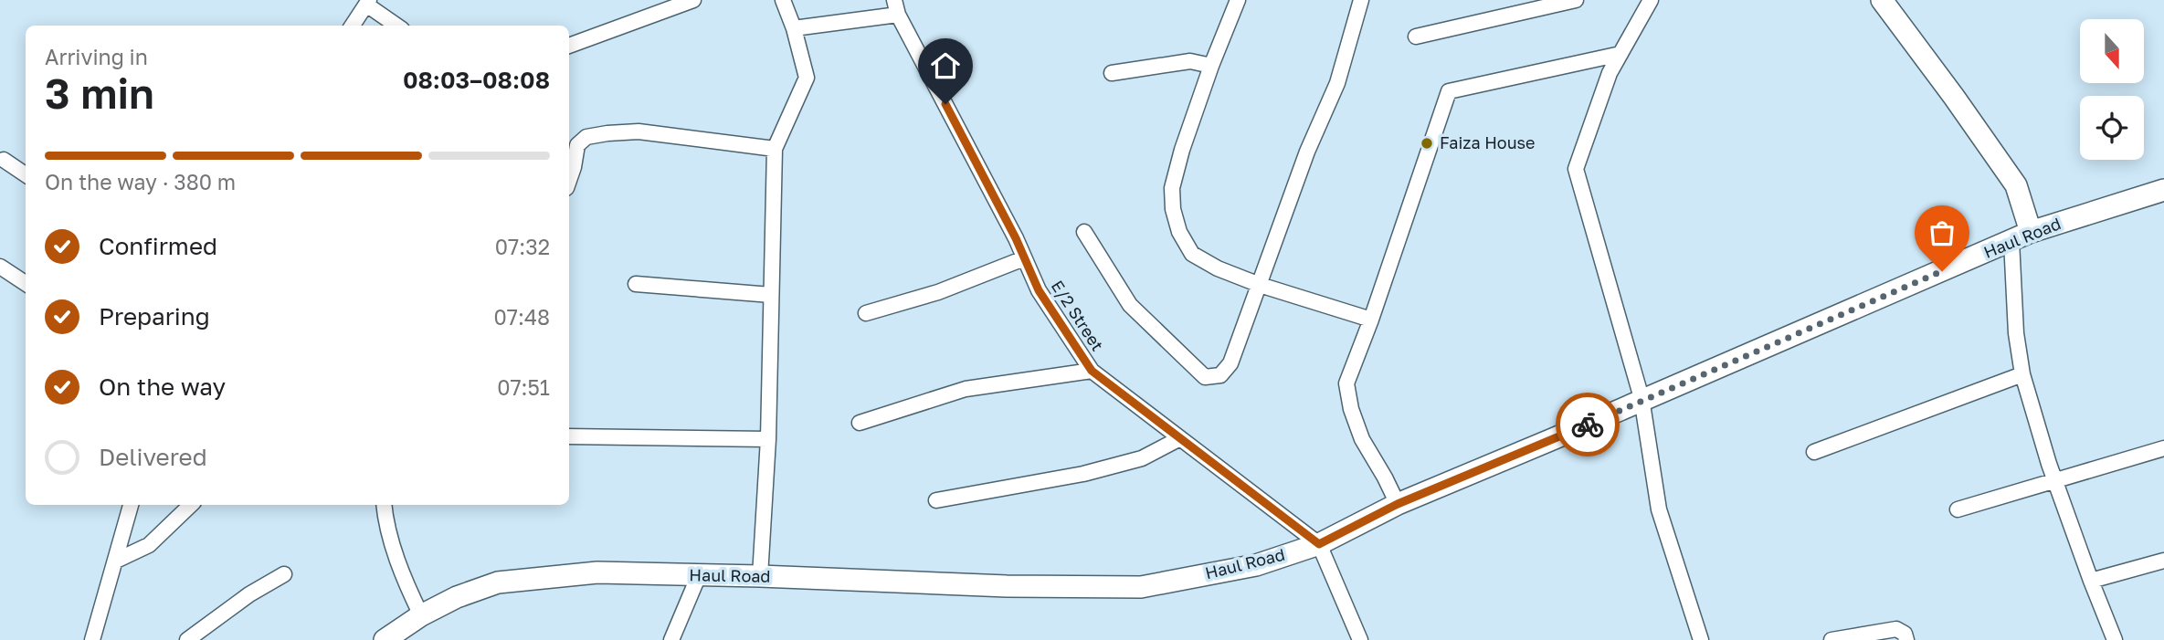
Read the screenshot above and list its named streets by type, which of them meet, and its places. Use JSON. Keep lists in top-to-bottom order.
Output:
{
  "streets": {
    "main road": ["Haul Road"],
    "street": ["E/2 Street"]
  },
  "crossings": [
    ["Haul Road", "E/2 Street"]
  ],
  "places": ["Faiza House"],
  "north": "bottom",
  "page": {
    "heading": ["3 min", "Arriving in", "08:03–08:08"],
    "bar": "On the way · 380 m",
    "list": [
      ["Confirmed", "07:32"],
      ["Preparing", "07:48"],
      ["On the way", "07:51"],
      "Delivered"
    ]
  }
}
